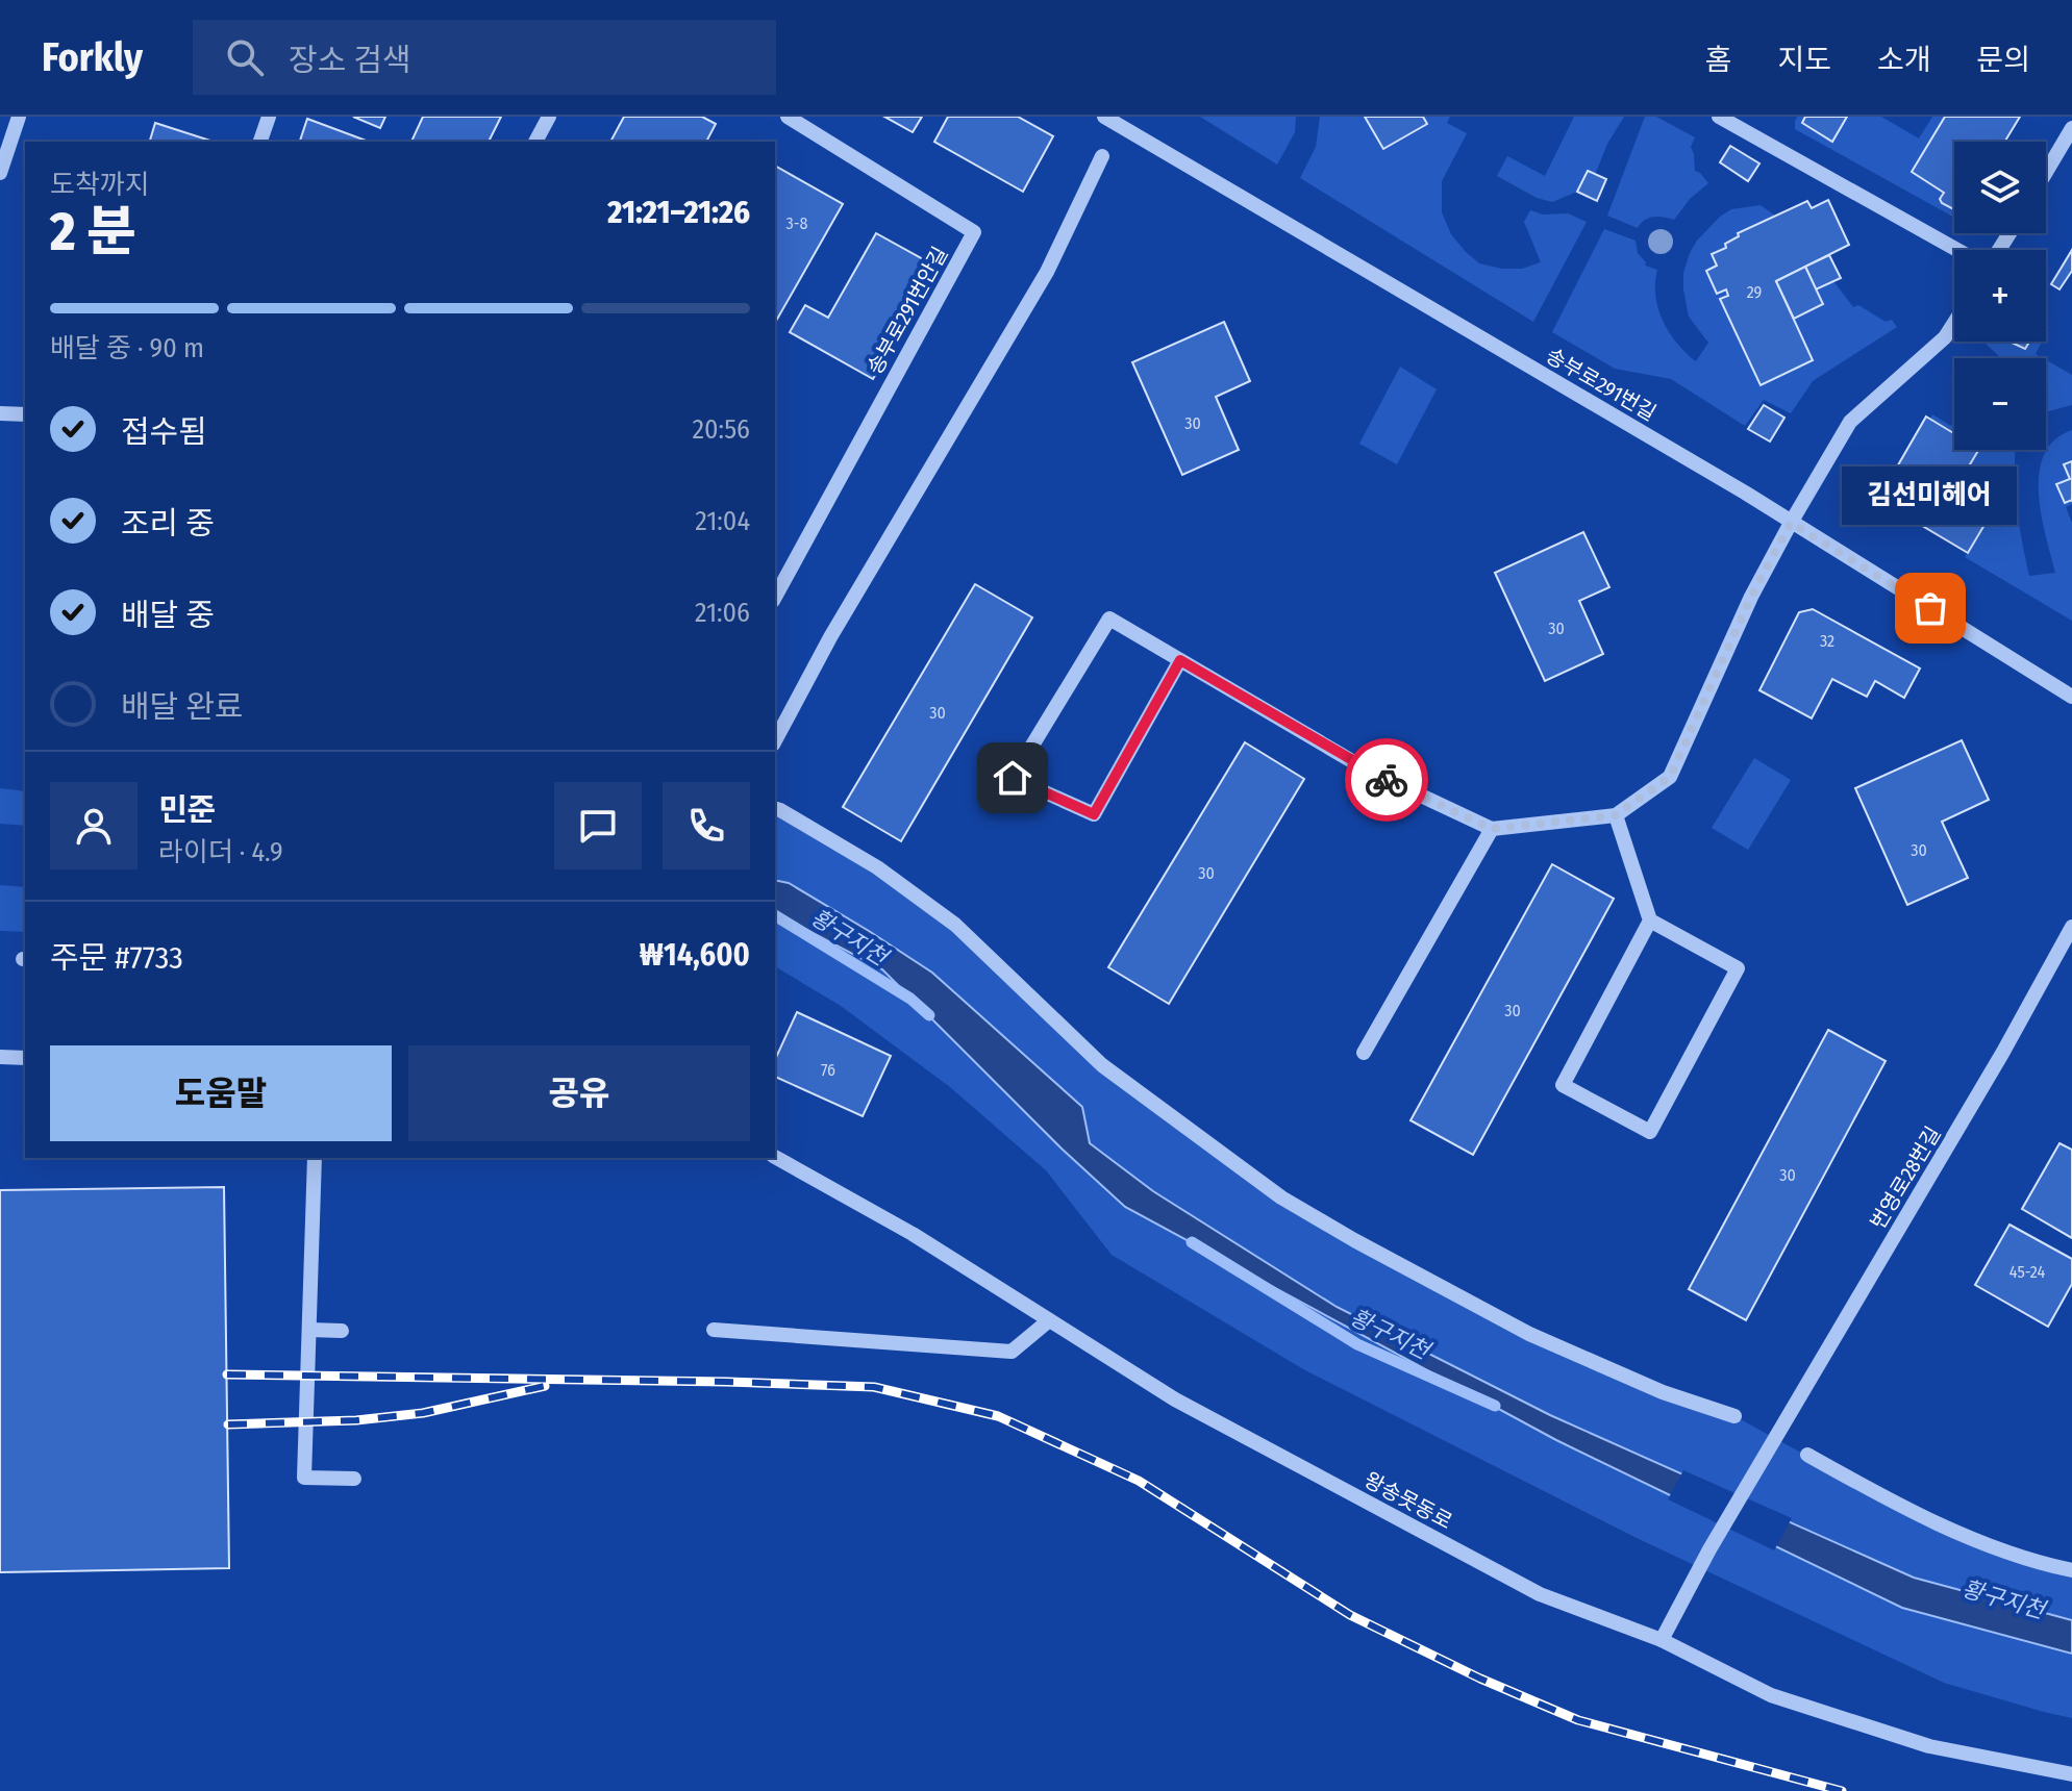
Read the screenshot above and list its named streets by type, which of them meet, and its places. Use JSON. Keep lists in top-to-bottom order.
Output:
{
  "streets": {
    "street": [
      "송부로291번안길",
      "송부로291번길",
      "번영로28번길",
      "왕송못동로"
    ]
  },
  "crossings": [
    ["번영로28번길", "왕송못동로"]
  ],
  "water": ["황구지천"],
  "places": ["김선미헤어"],
  "house_numbers": [
    "3-8",
    "29",
    "30",
    "30",
    "32",
    "30",
    "30",
    "30",
    "30",
    "76",
    "30",
    "45-24"
  ],
  "page": {
    "header": "Forkly",
    "search": "장소 검색",
    "nav": [
      "홈",
      "지도",
      "소개",
      "문의"
    ],
    "map_buttons": ["+", "−"],
    "heading": ["2 분", "도착까지", "21:21–21:26"],
    "panel": [
      "민준",
      "라이더 · 4.9",
      "주문 #7733",
      "₩14,600"
    ],
    "bar": "배달 중 · 90 m",
    "list": [
      ["접수됨", "20:56"],
      ["조리 중", "21:04"],
      ["배달 중", "21:06"],
      "배달 완료"
    ],
    "bubble": "김선미헤어",
    "buttons": ["도움말", "공유"]
  }
}
